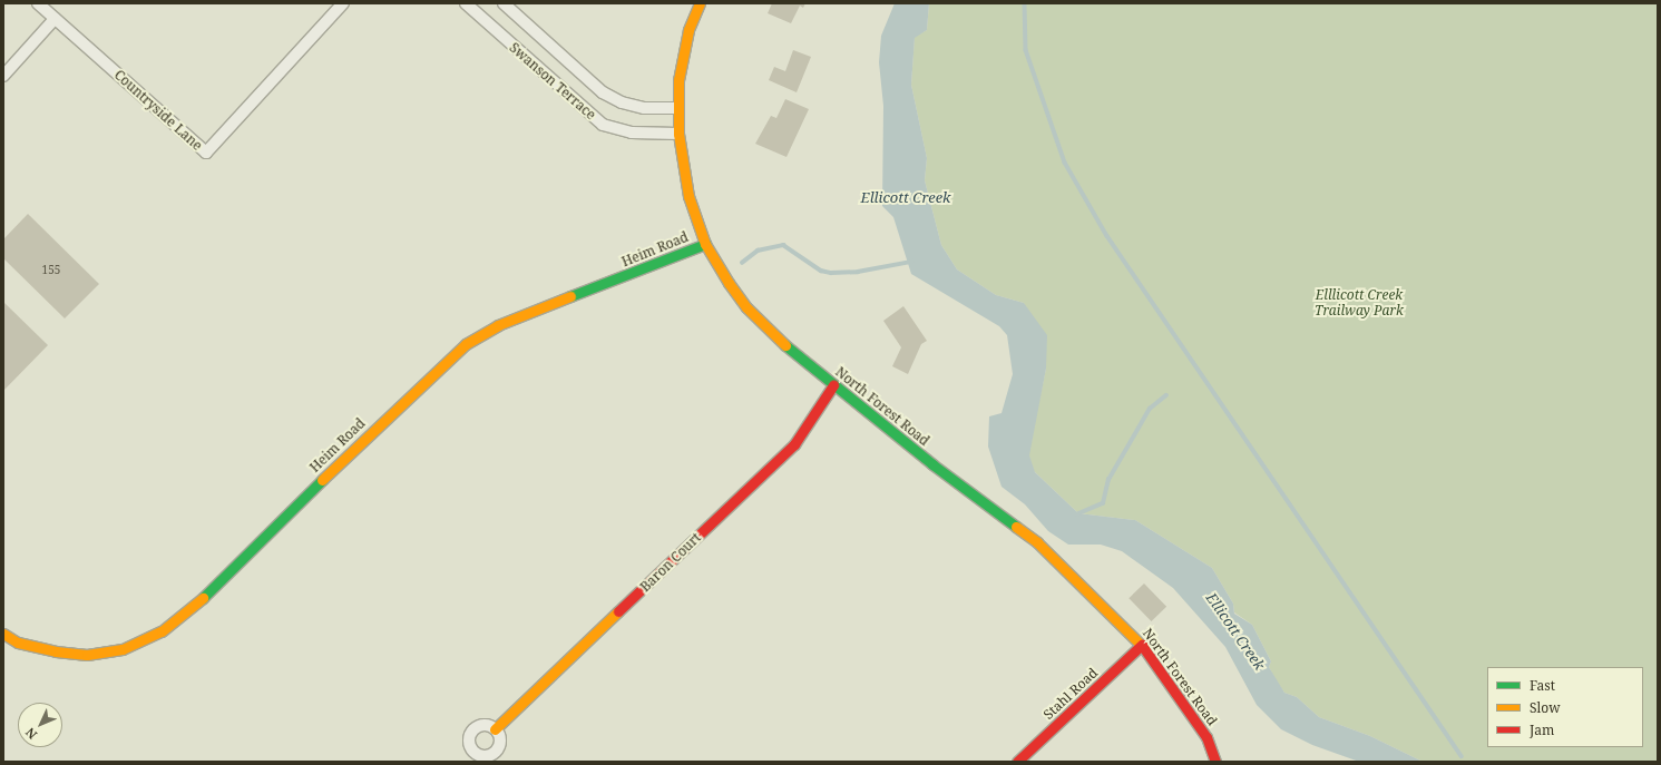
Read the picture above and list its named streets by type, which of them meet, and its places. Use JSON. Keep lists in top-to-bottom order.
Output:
{
  "streets": {
    "street": [
      "Swanson Terrace",
      "Countryside Lane",
      "Heim Road",
      "North Forest Road",
      "Baron Court",
      "Stahl Road"
    ]
  },
  "crossings": [
    ["Swanson Terrace", "North Forest Road"],
    ["Heim Road", "North Forest Road"],
    ["North Forest Road", "Baron Court"],
    ["North Forest Road", "Stahl Road"]
  ],
  "water": ["Ellicott Creek"],
  "parks": ["Elllicott Creek Trailway Park"],
  "house_numbers": ["155"],
  "legend": ["Fast", "Slow", "Jam"],
  "north": "bottom left"
}
